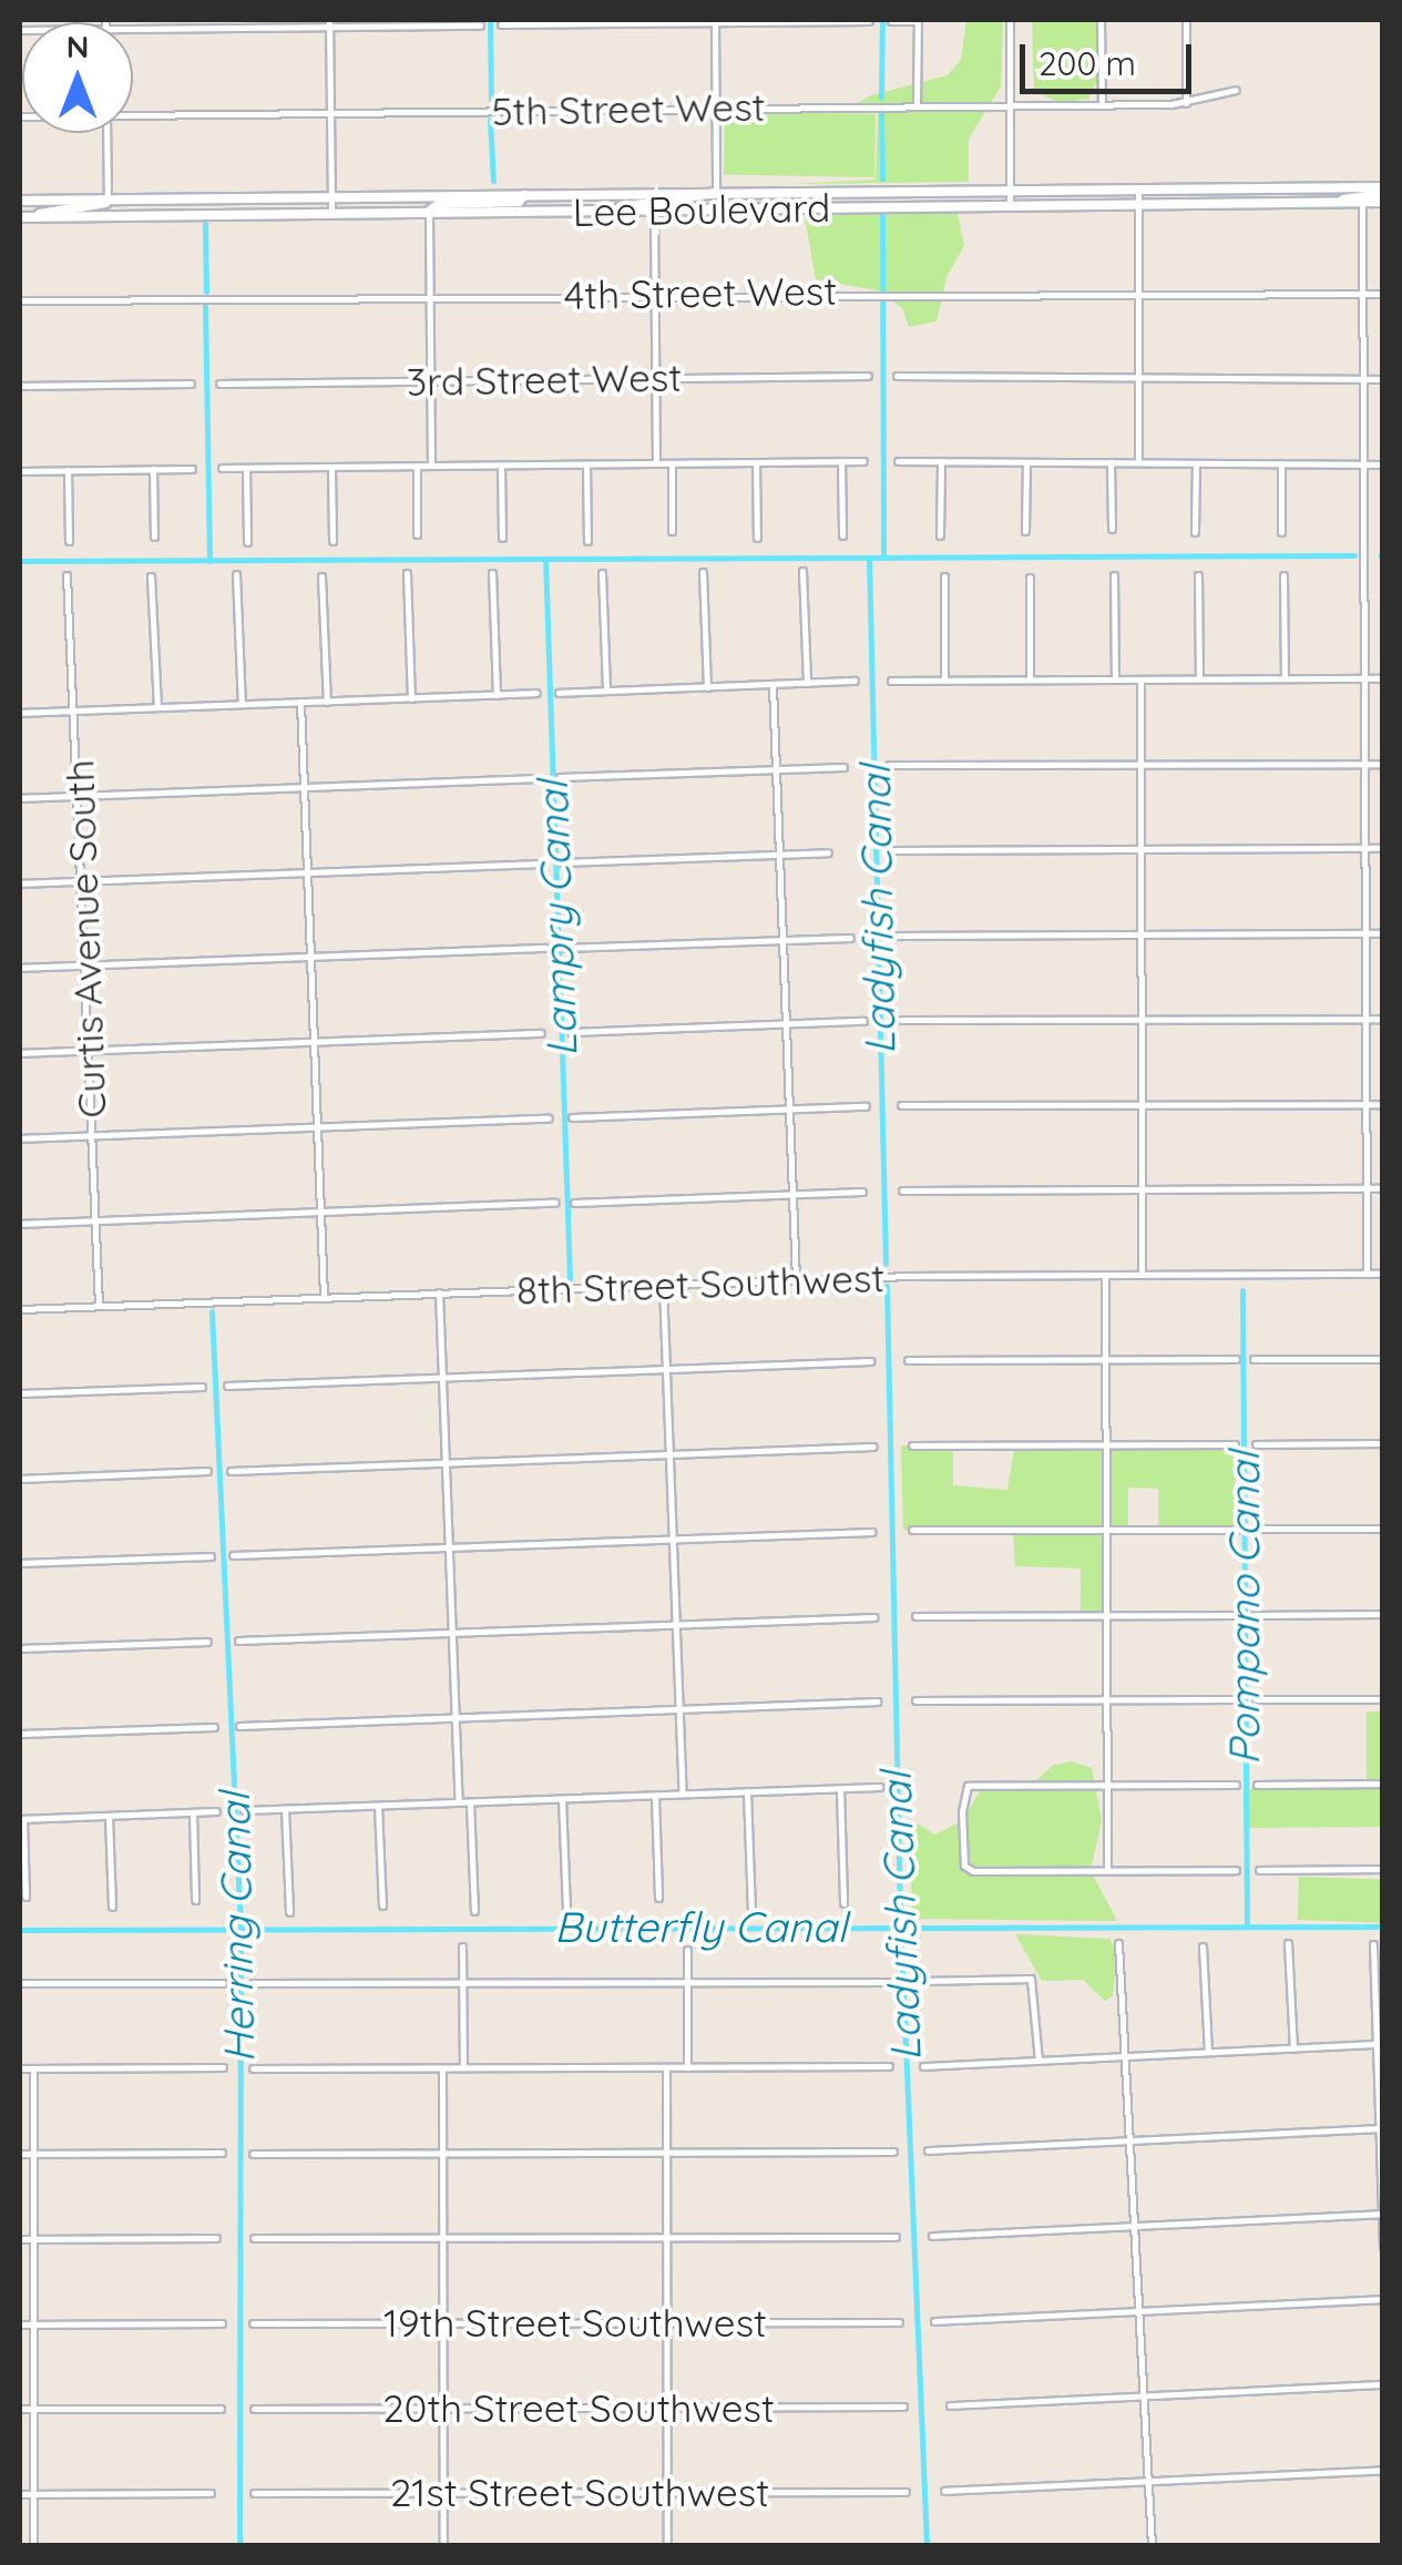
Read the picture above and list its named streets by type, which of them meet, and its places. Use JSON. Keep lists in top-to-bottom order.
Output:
{
  "streets": {
    "main road": ["Lee Boulevard"],
    "street": [
      "5th Street West",
      "4th Street West",
      "3rd Street West",
      "Curtis Avenue South",
      "8th Street Southwest",
      "19th Street Southwest",
      "20th Street Southwest",
      "21st Street Southwest"
    ]
  },
  "crossings": [
    ["Curtis Avenue South", "8th Street Southwest"]
  ],
  "water": [
    "Ladyfish Canal",
    "Lampry Canal",
    "Pompano Canal",
    "Herring Canal",
    "Butterfly Canal"
  ],
  "scale_bar": "200 m",
  "north": "top"
}
